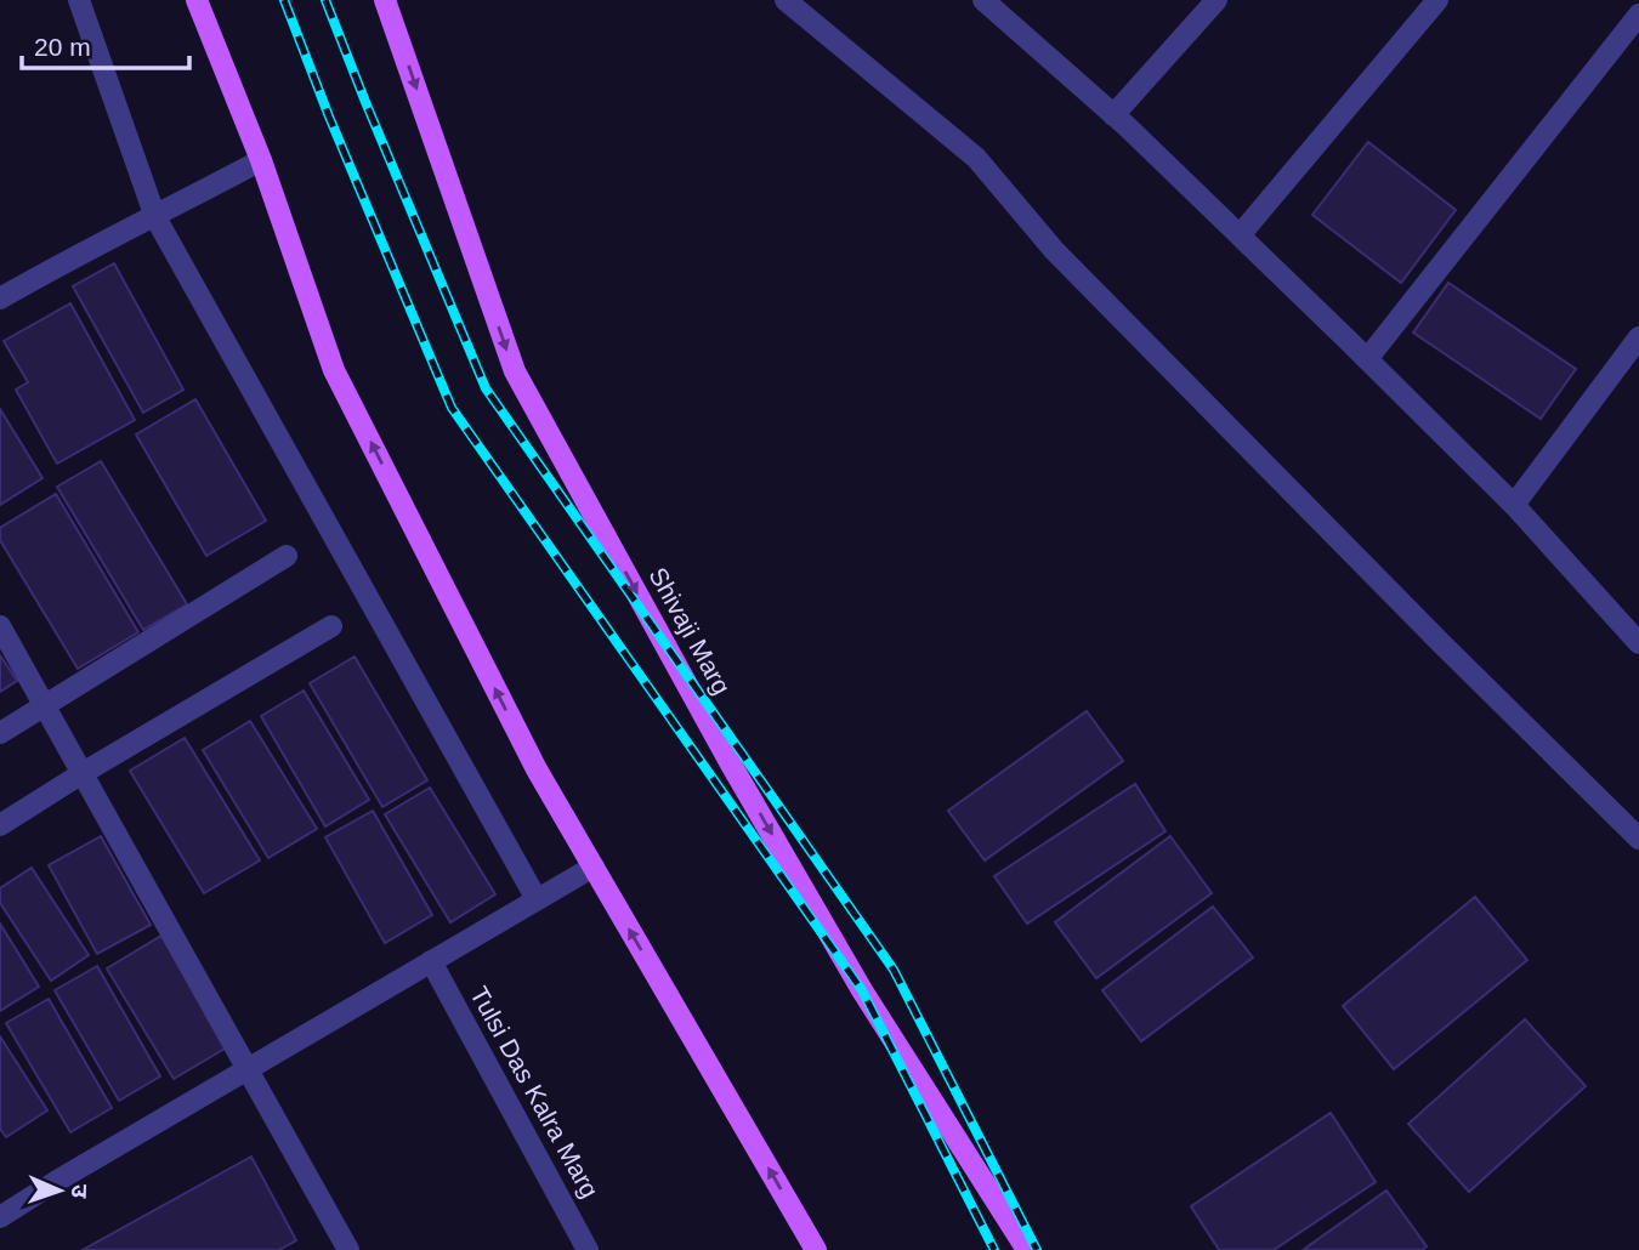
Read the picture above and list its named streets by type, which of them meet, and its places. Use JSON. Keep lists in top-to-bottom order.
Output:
{
  "streets": {
    "main road": ["Shivaji Marg"],
    "street": ["Tulsi Das Kalra Marg"]
  },
  "scale_bar": "20 m",
  "north": "right"
}
